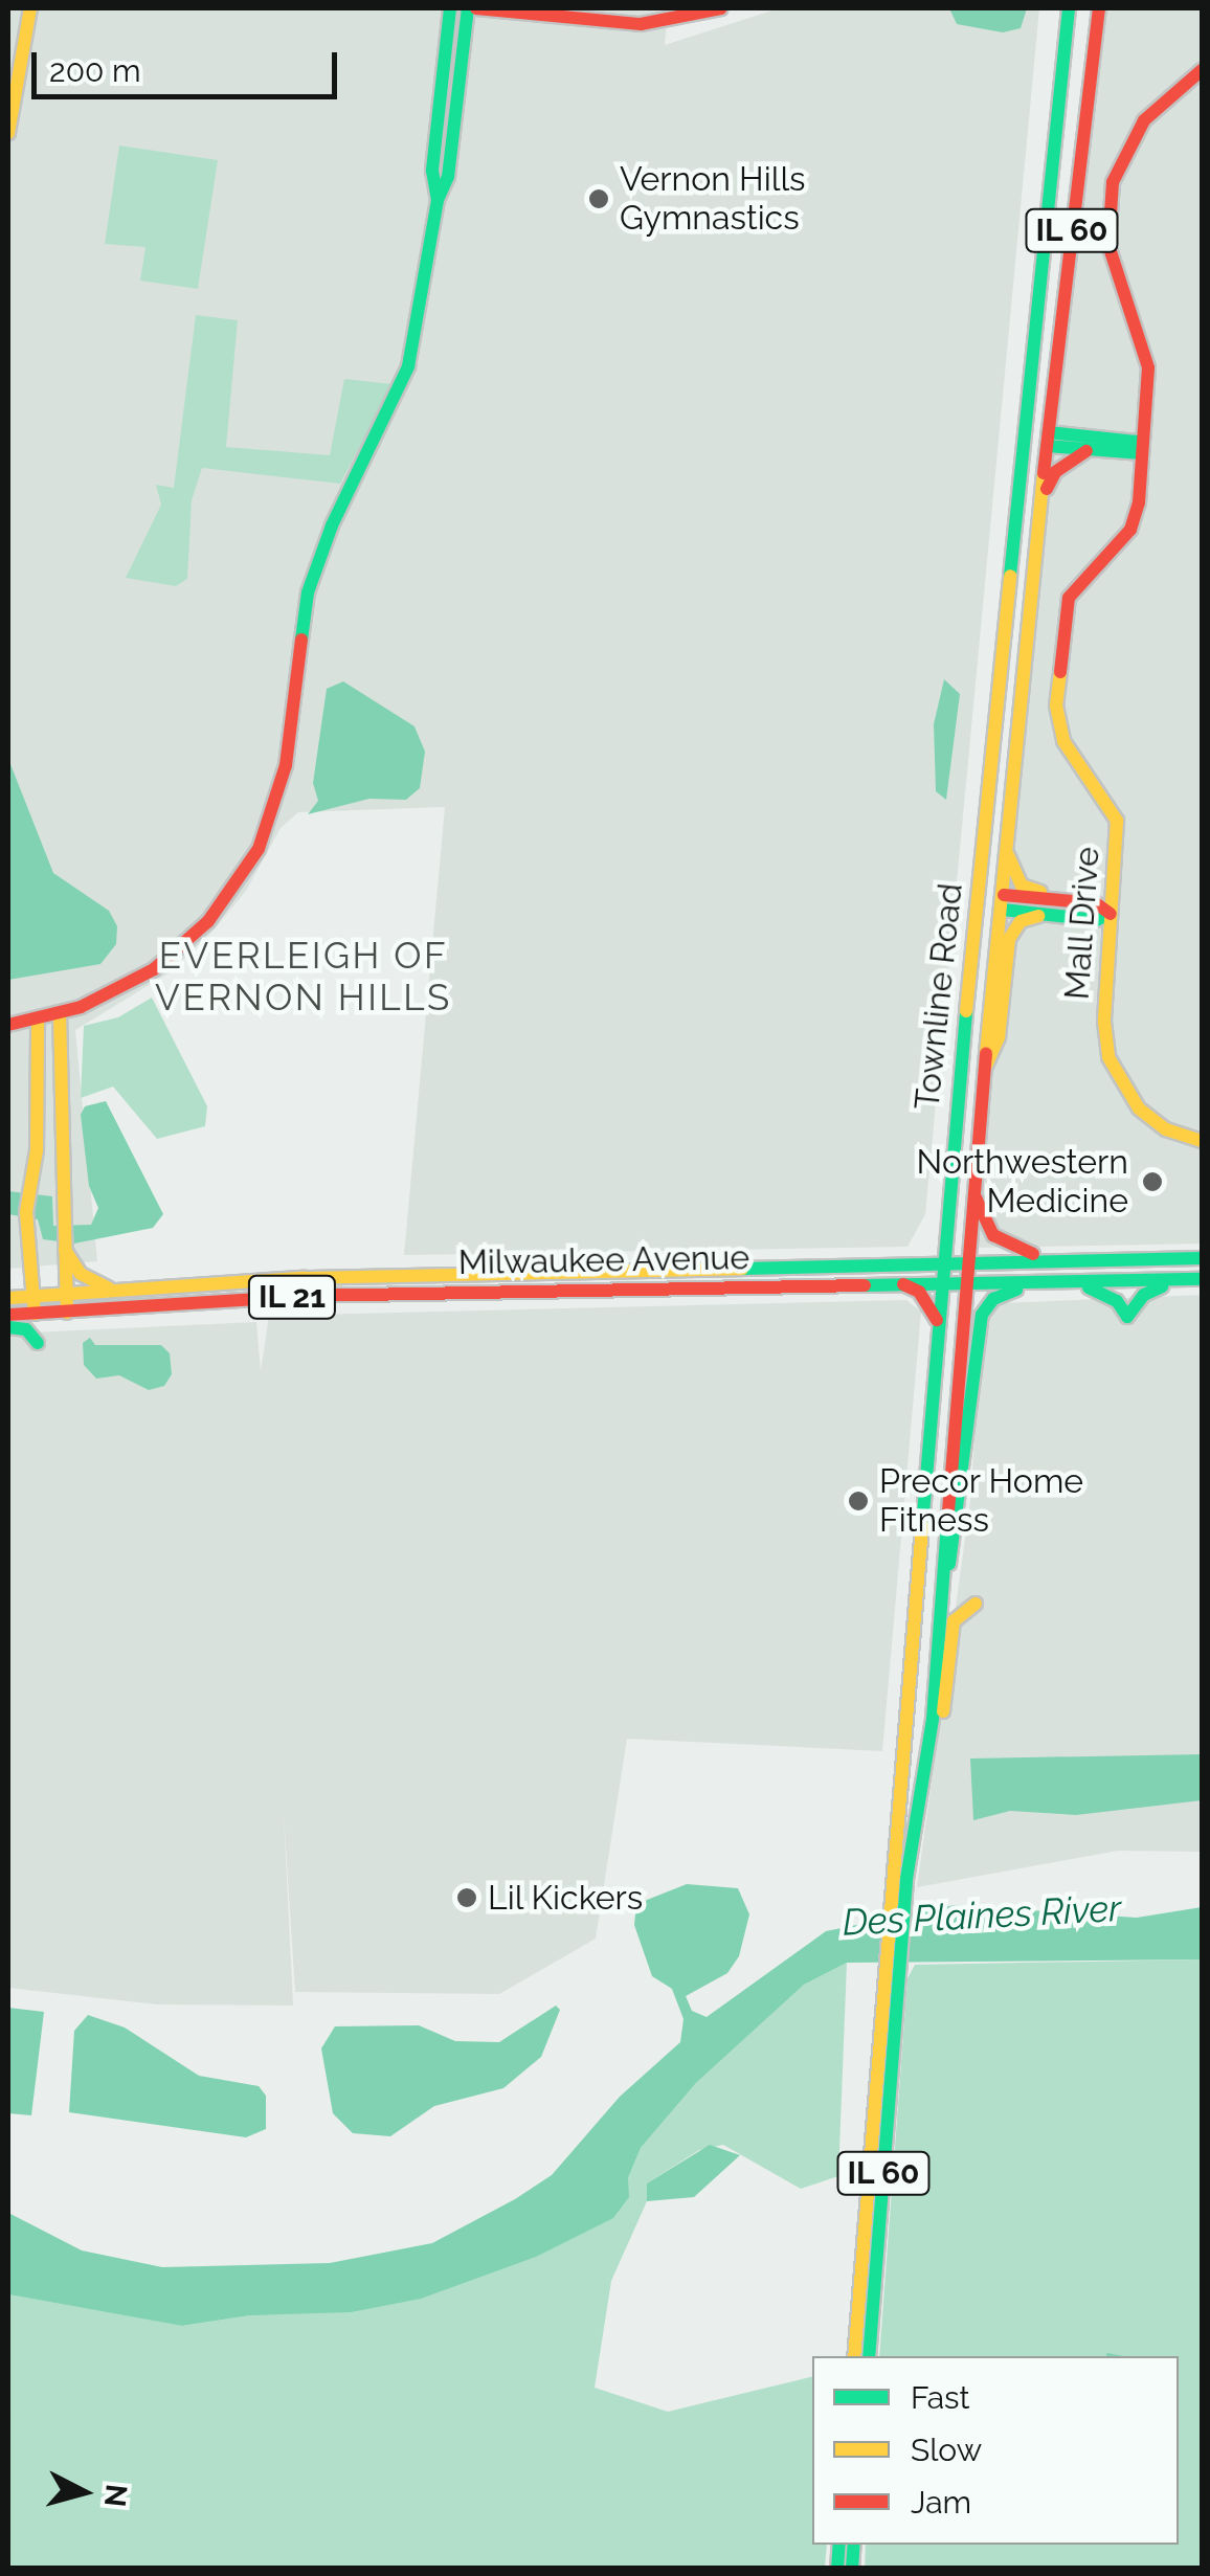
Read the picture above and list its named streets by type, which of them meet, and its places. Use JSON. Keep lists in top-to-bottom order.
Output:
{
  "streets": {
    "main road": [
      "IL 60",
      "Mall Drive",
      "Townline Road",
      "Milwaukee Avenue",
      "IL 21"
    ]
  },
  "crossings": [
    ["Townline Road", "Milwaukee Avenue"]
  ],
  "districts": ["EVERLEIGH OF VERNON HILLS"],
  "water": ["Des Plaines River"],
  "places": [
    "Vernon Hills Gymnastics",
    "Northwestern Medicine",
    "Precor Home Fitness",
    "Lil Kickers"
  ],
  "legend": ["Fast", "Slow", "Jam"],
  "scale_bar": "200 m",
  "north": "right"
}
